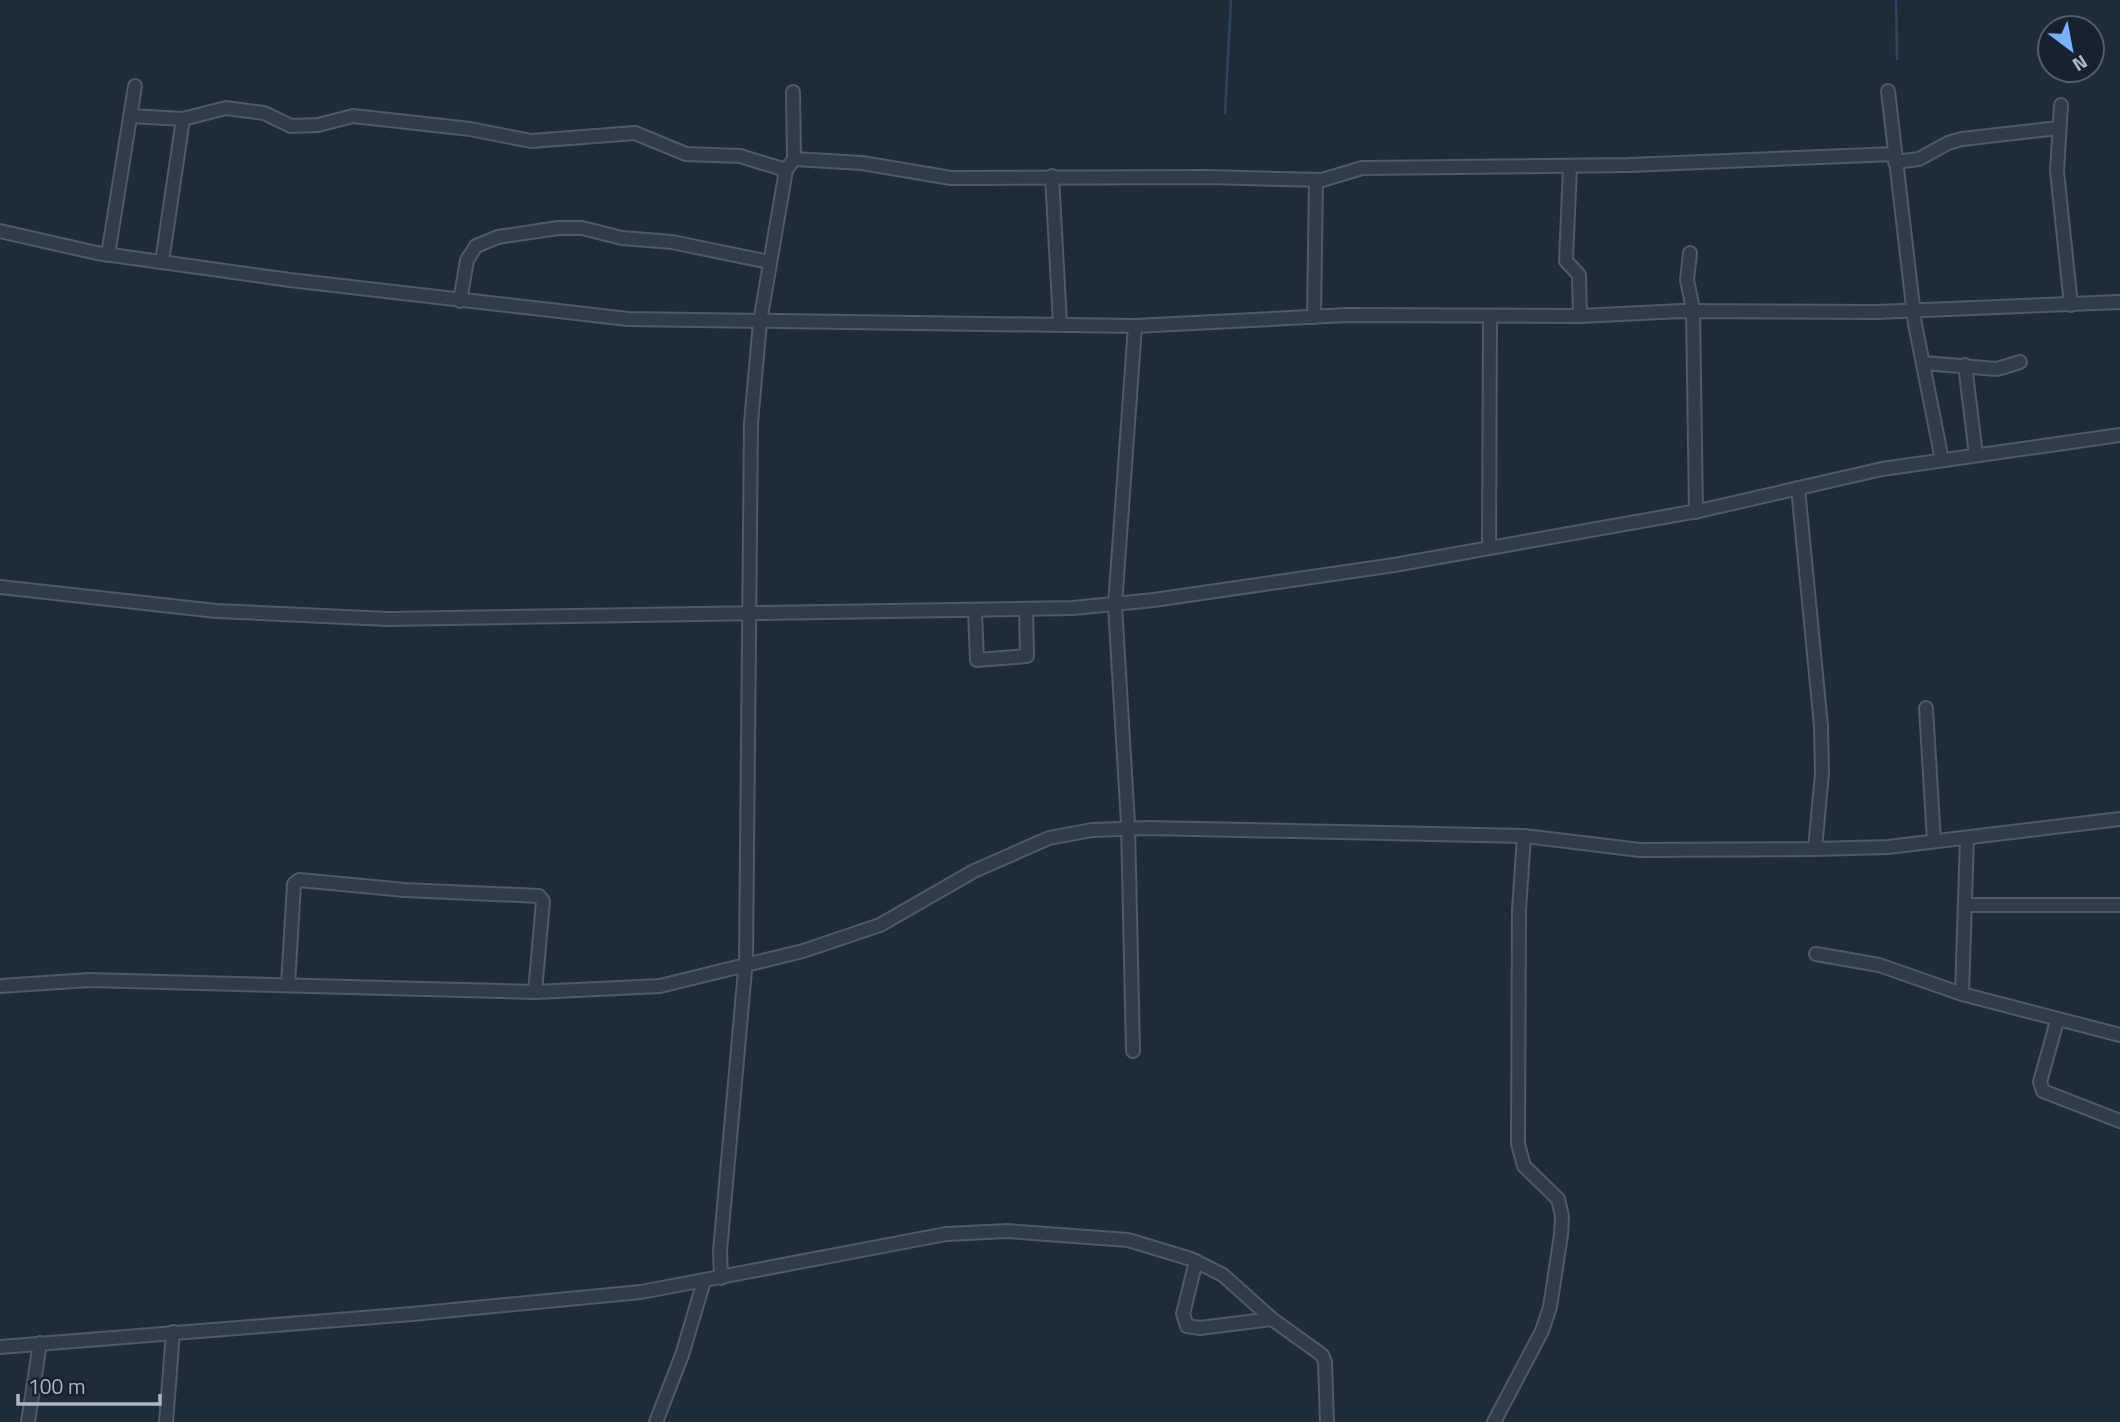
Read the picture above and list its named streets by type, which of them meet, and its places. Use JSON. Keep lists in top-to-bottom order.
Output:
{
  "scale_bar": "100 m",
  "north": "bottom right"
}
